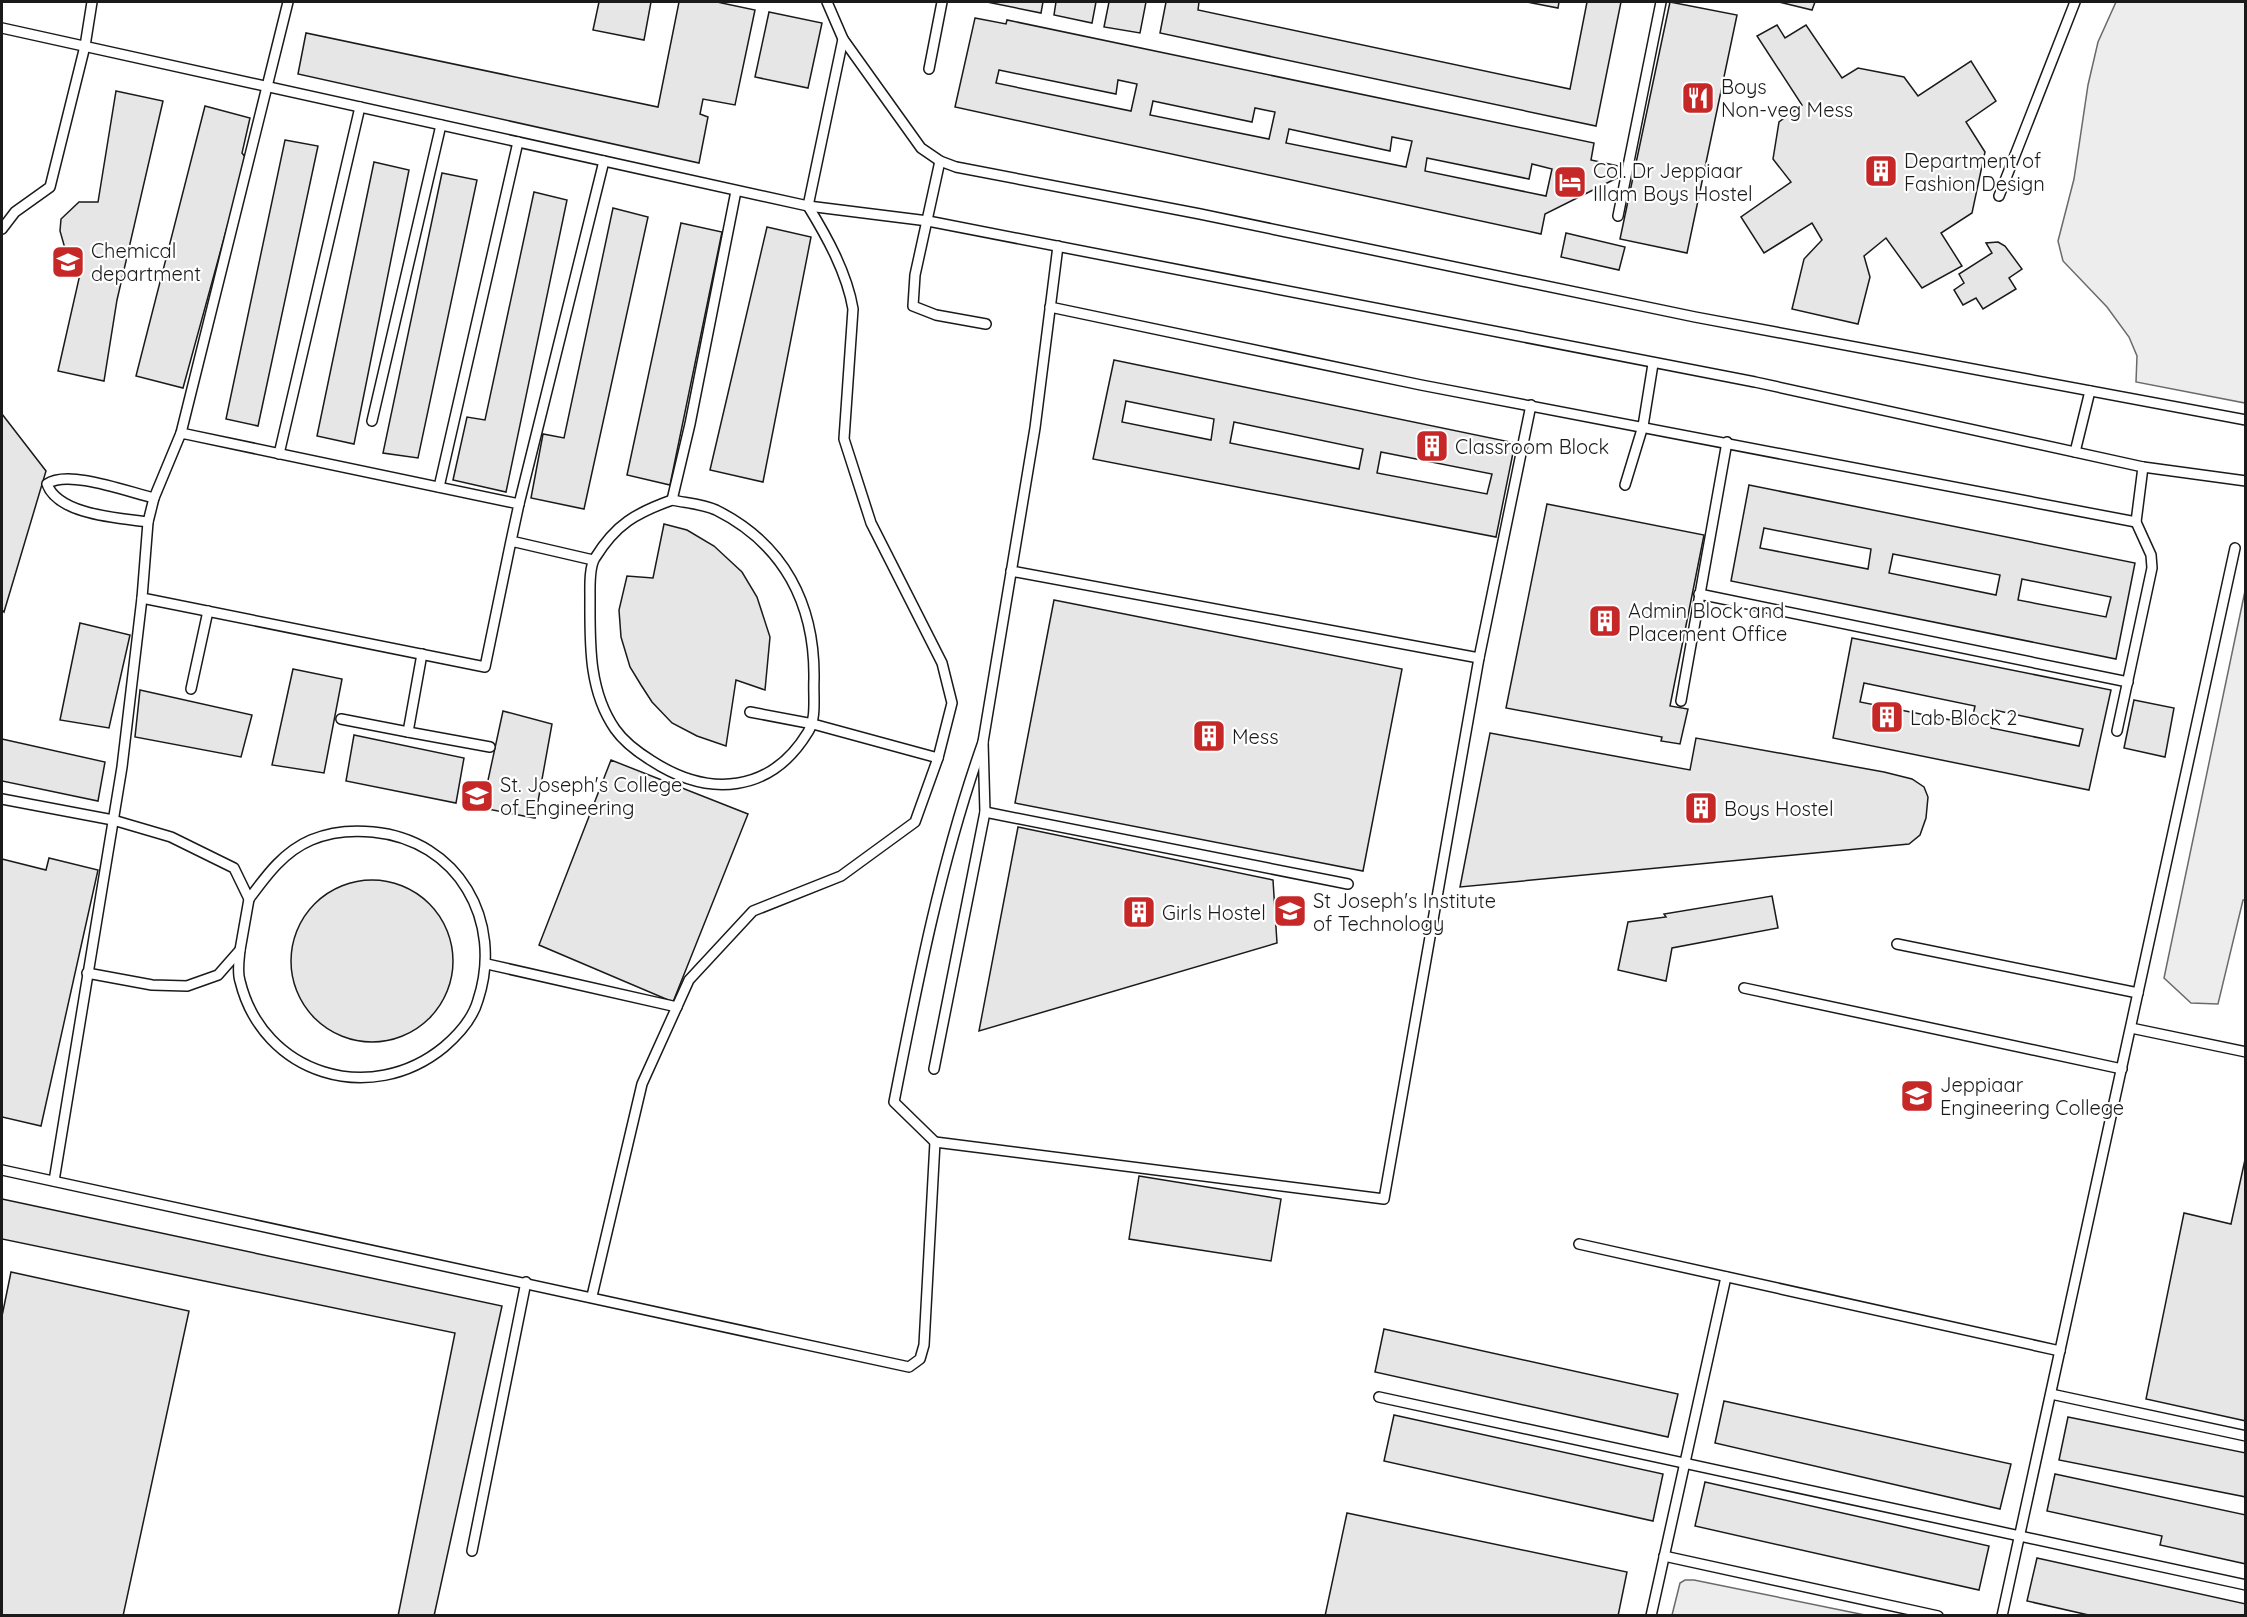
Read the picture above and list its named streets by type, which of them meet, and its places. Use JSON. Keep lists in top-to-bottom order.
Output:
{
  "places": {
    "restaurant": ["Boys Non-veg Mess"],
    "building": [
      "Department of Fashion Design",
      "Classroom Block",
      "Admin Block and Placement Office",
      "Lab Block 2",
      "Mess",
      "Boys Hostel",
      "Girls Hostel"
    ],
    "hotel": ["Col. Dr Jeppiaar Illam Boys Hostel"],
    "school or university": [
      "Chemical department",
      "St. Joseph's College of Engineering",
      "St Joseph's Institute of Technology",
      "Jeppiaar Engineering College"
    ]
  }
}
